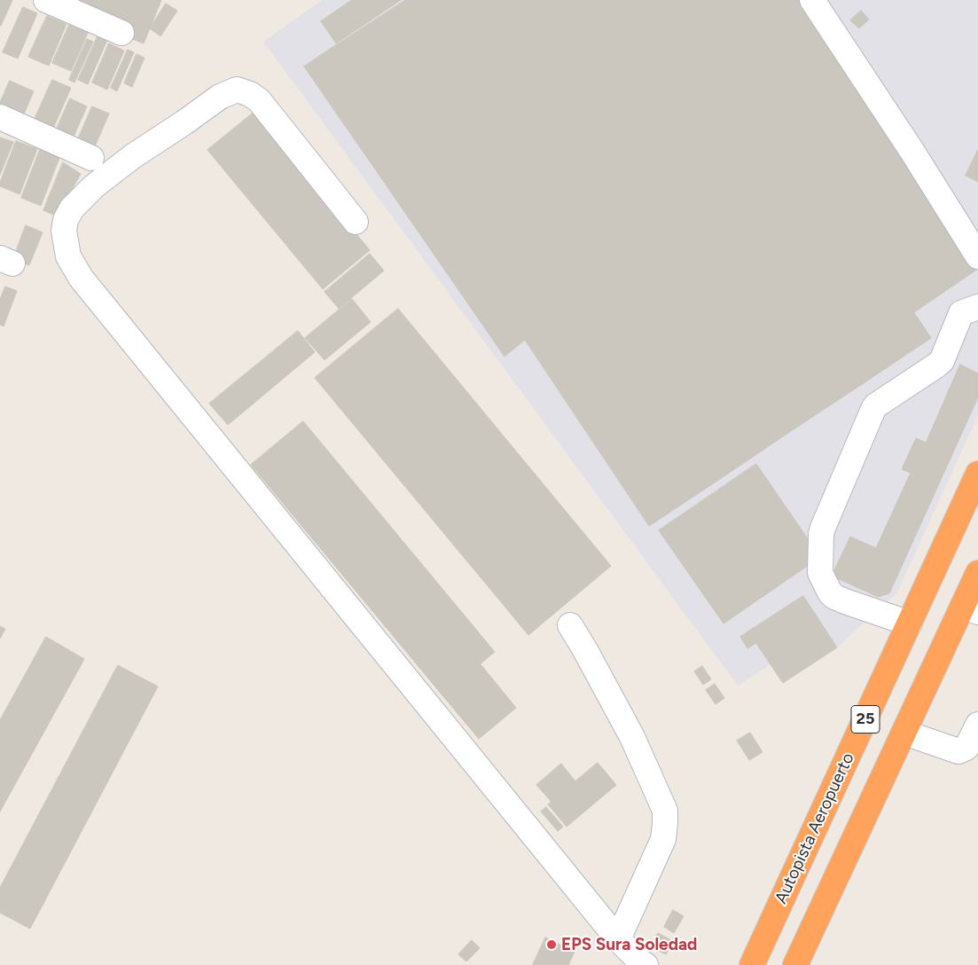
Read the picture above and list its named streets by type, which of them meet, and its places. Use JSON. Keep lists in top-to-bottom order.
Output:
{
  "streets": {
    "highway": ["25", "Autopista Aeropuerto"]
  },
  "places": ["EPS Sura Soledad"]
}
